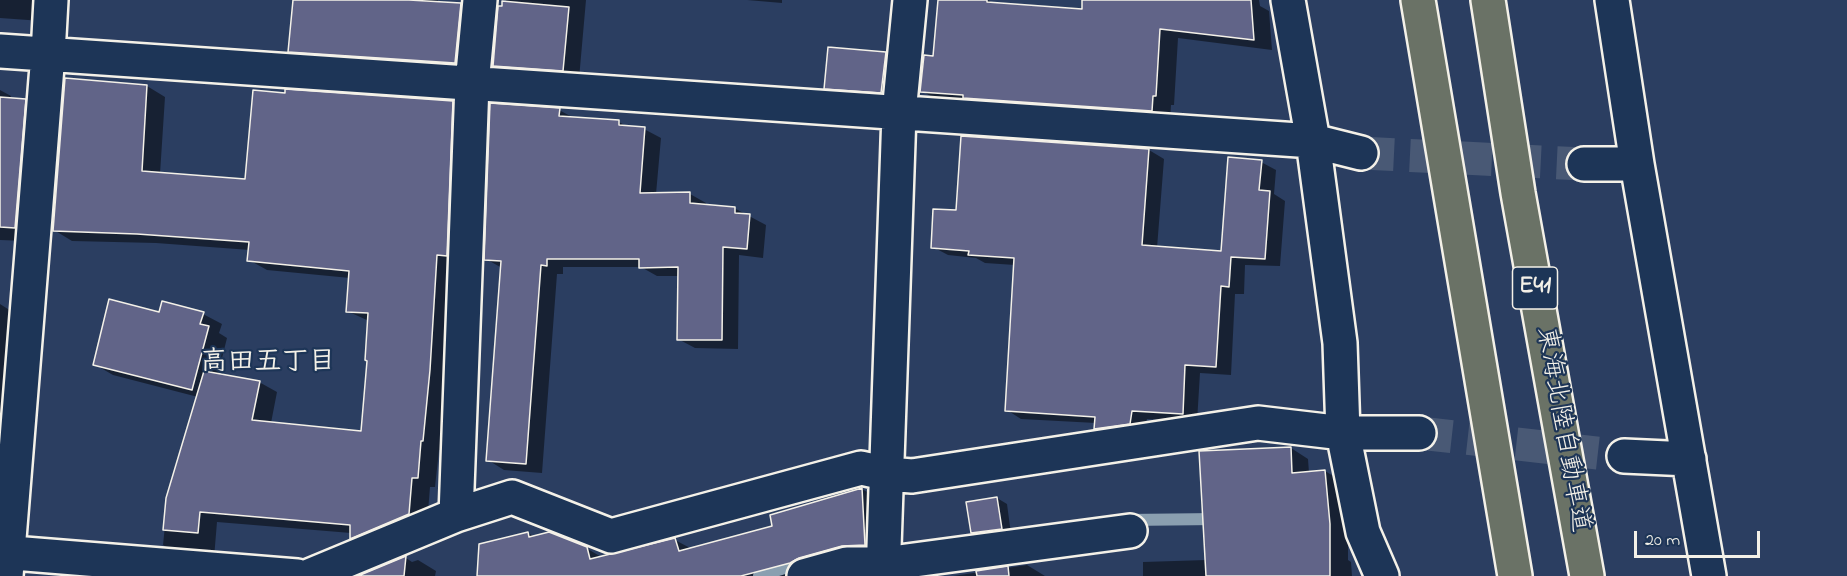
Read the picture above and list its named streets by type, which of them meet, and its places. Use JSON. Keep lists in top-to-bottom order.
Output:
{
  "streets": {
    "highway": ["E41", "東海北陸自動車道"]
  },
  "districts": ["高田五丁目"],
  "scale_bar": "20 m"
}
